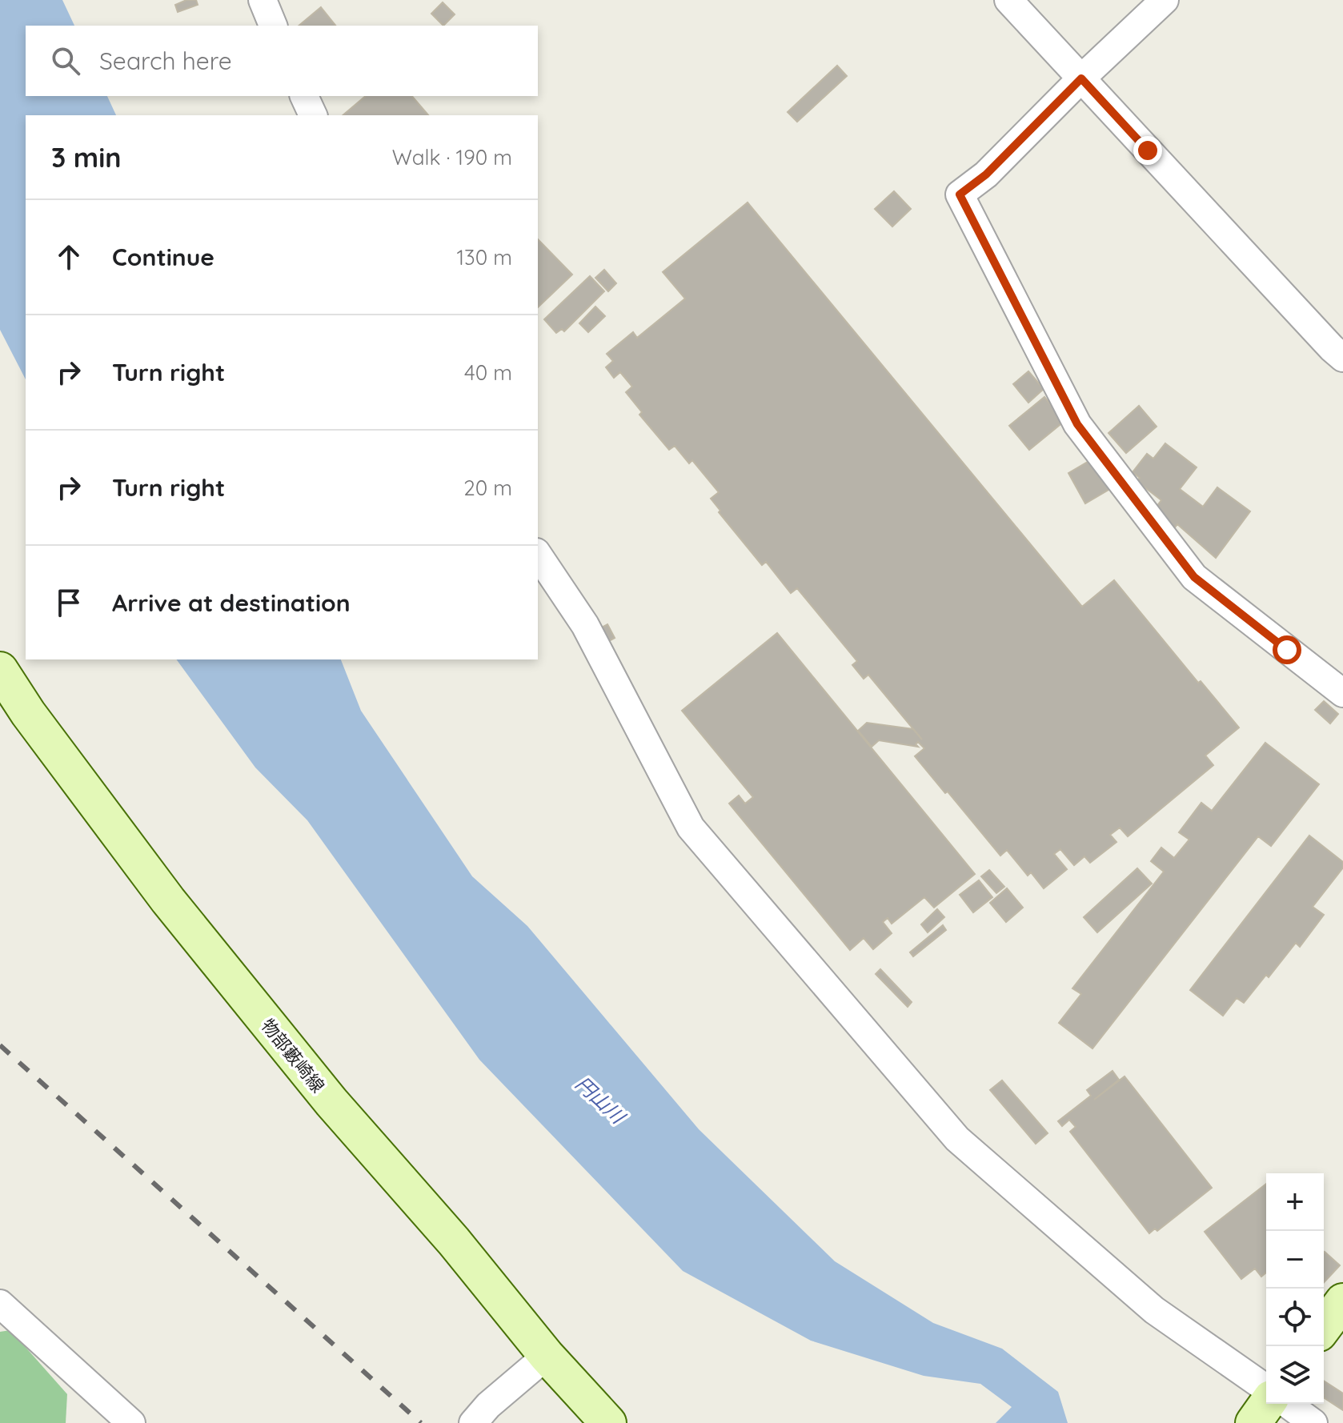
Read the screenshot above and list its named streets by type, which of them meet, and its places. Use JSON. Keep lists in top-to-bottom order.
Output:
{
  "streets": {
    "main road": ["物部藪崎線"]
  },
  "water": ["円山川"],
  "page": {
    "search": "Search here",
    "heading": ["3 min", "Walk · 190 m"],
    "list": [
      ["Continue", "130 m"],
      ["Turn right", "40 m"],
      ["Turn right", "20 m"],
      "Arrive at destination"
    ],
    "map_buttons": ["+", "−"]
  }
}
